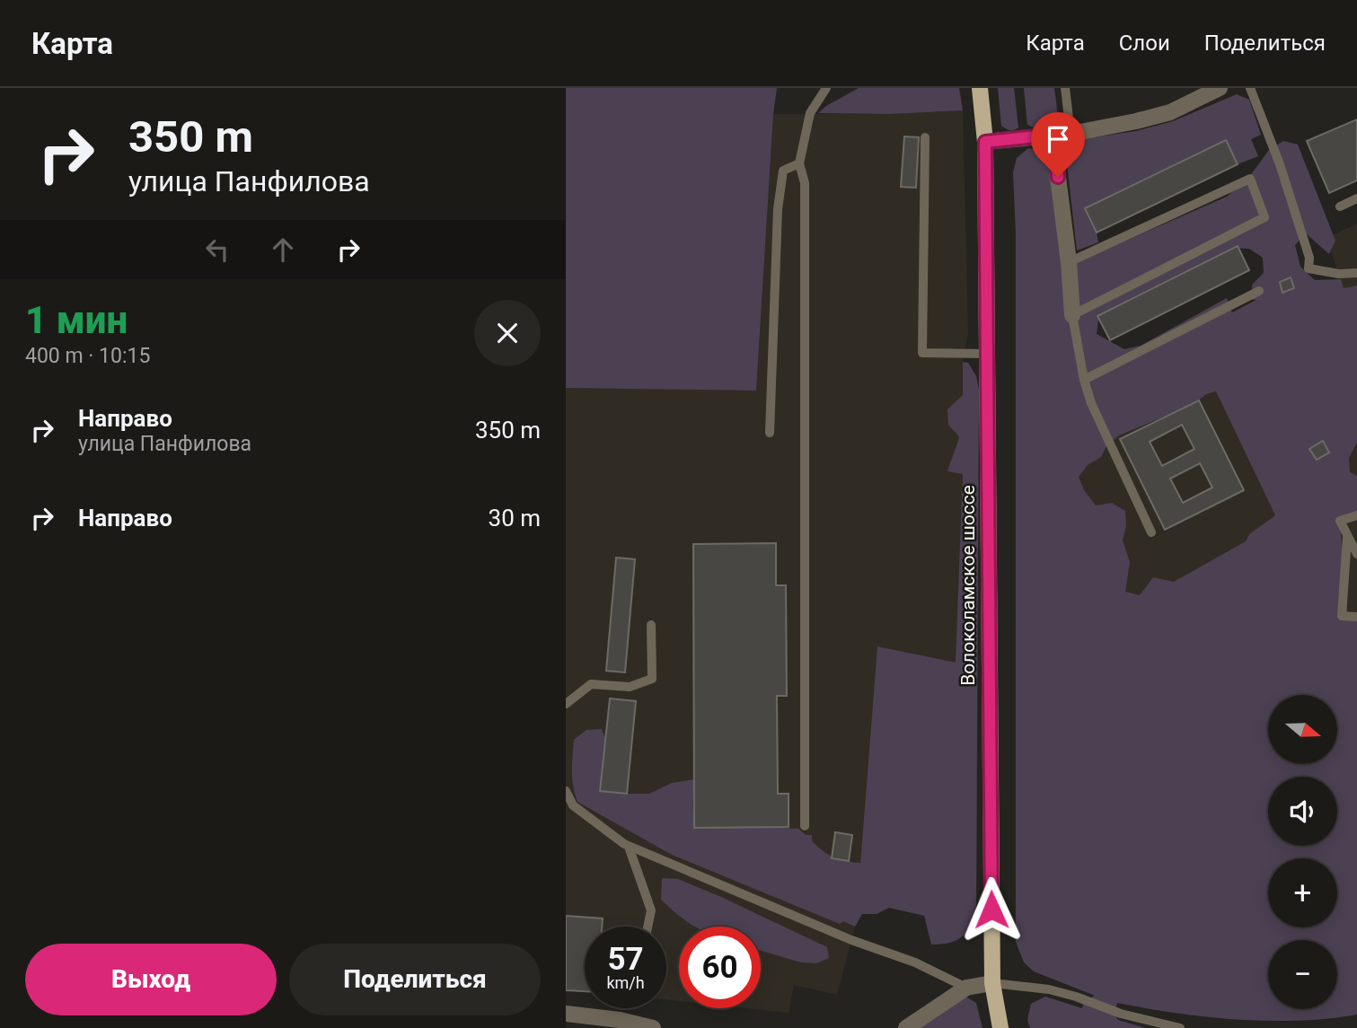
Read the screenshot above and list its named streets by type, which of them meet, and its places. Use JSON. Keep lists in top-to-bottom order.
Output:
{
  "streets": {
    "main road": ["Волоколамское шоссе"]
  },
  "north": "right",
  "page": {
    "header": "Карта",
    "nav": ["Карта", "Слои", "Поделиться"],
    "turn": ["350 m", "улица Панфилова"],
    "heading": ["1 мин", "400 m · 10:15"],
    "list": [
      {
        "name": "Направо",
        "note": "улица Панфилова",
        "value": "350 m"
      },
      {
        "name": "Направо",
        "value": "30 m"
      }
    ],
    "map_buttons": ["+", "−"],
    "speed": "57 km/h",
    "limit": "60",
    "buttons": ["Выход", "Поделиться"]
  }
}
